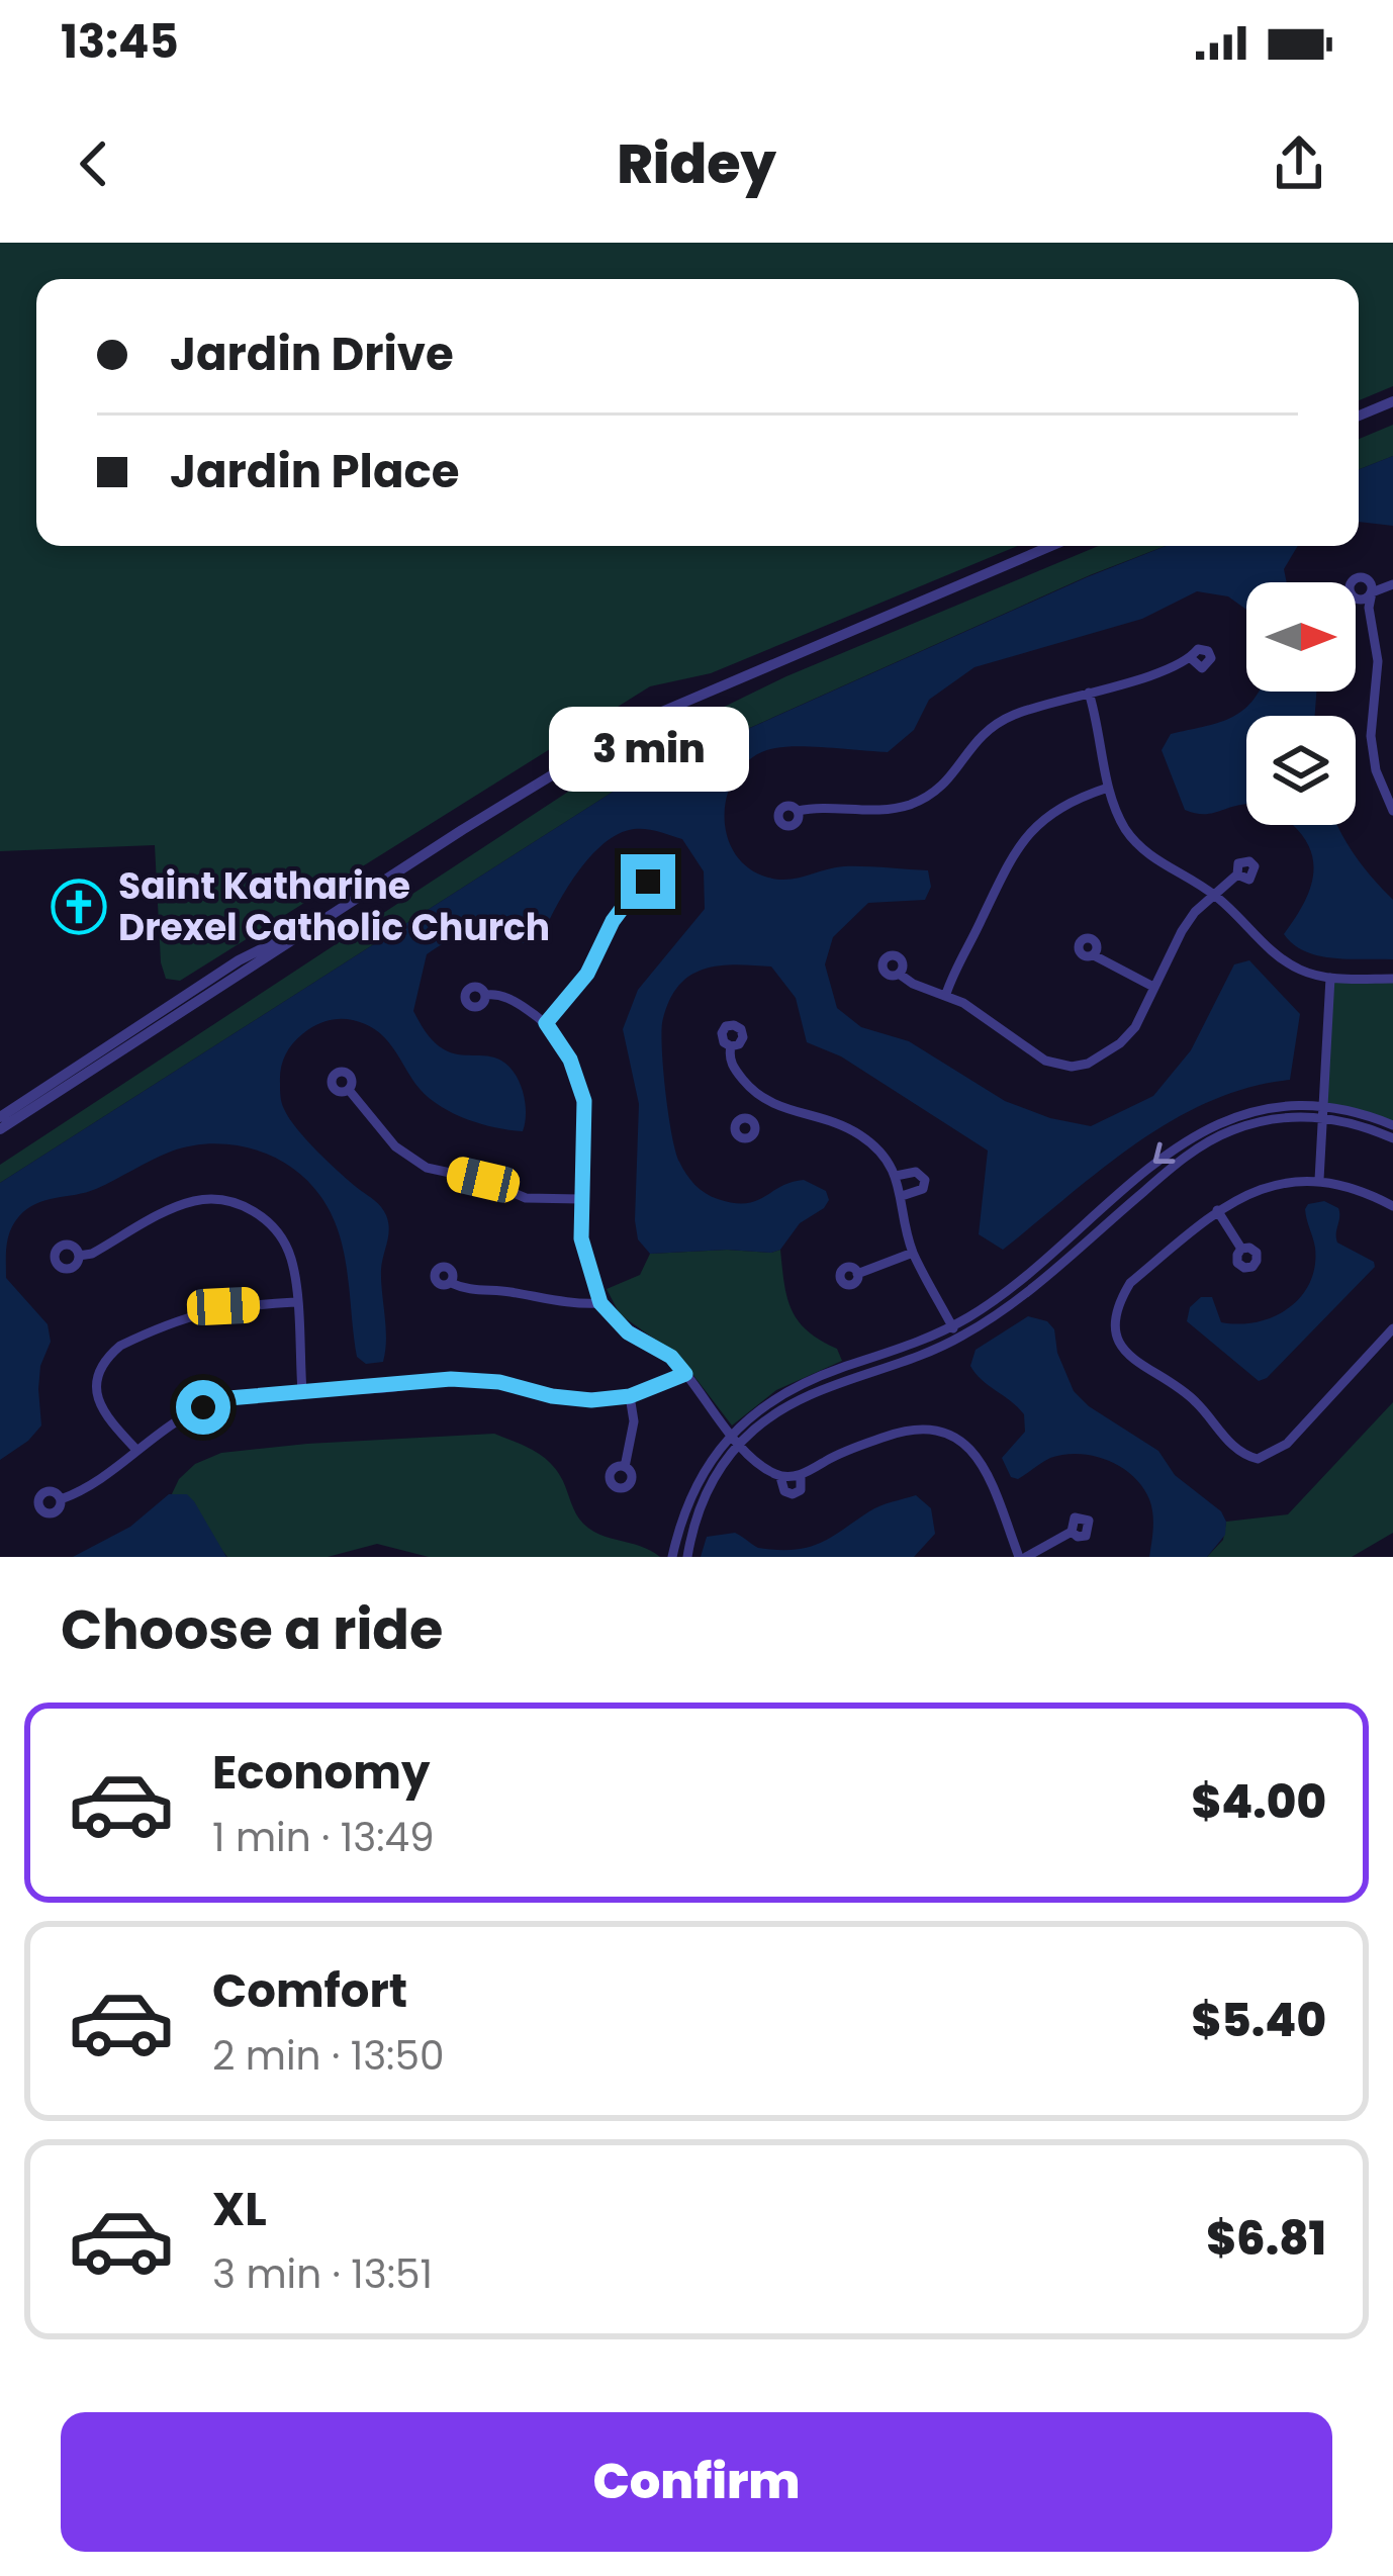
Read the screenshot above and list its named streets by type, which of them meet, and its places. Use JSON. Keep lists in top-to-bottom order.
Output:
{
  "places": {
    "church": ["Saint Katharine Drexel Catholic Church"]
  },
  "north": "right",
  "page": {
    "status": "13:45",
    "header": "Ridey",
    "banner": ["Jardin Drive", "Jardin Place"],
    "bubble": "3 min",
    "heading": "Choose a ride",
    "list": [
      {
        "name": "Economy",
        "note": "1 min · 13:49",
        "value": "$4.00"
      },
      {
        "name": "Comfort",
        "note": "2 min · 13:50",
        "value": "$5.40"
      },
      {
        "name": "XL",
        "note": "3 min · 13:51",
        "value": "$6.81"
      }
    ],
    "buttons": "Confirm"
  }
}
